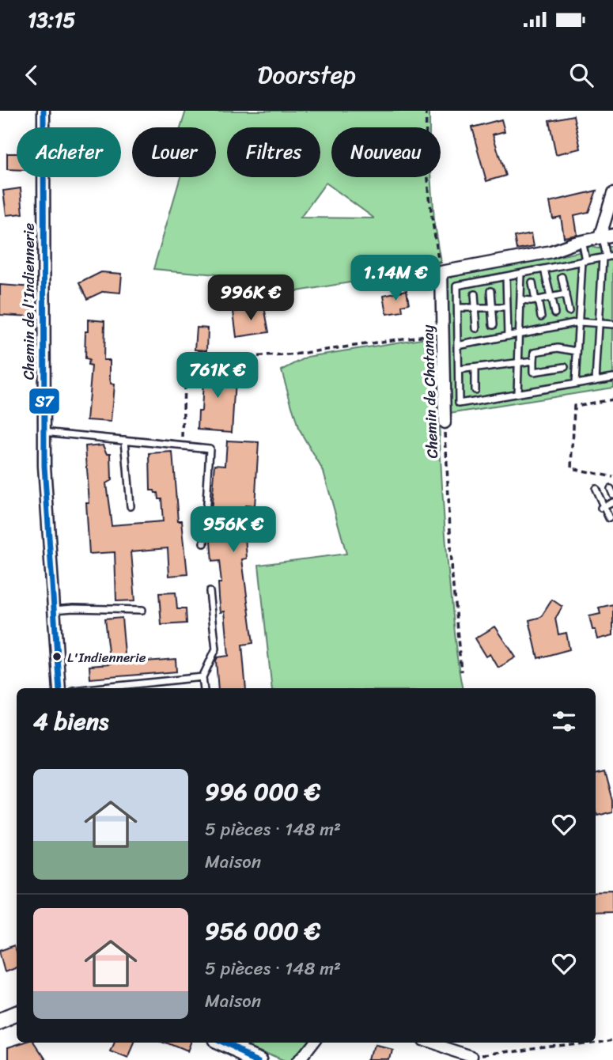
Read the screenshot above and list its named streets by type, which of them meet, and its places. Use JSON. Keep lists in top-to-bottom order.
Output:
{
  "streets": {
    "street": ["Chemin de l'Indiennerie", "Chemin de Chatanay"]
  },
  "places": ["L'Indiennerie"],
  "lines": ["transit line S7"],
  "page": {
    "status": "13:15",
    "header": "Doorstep",
    "chip": [
      "Acheter",
      "Louer",
      "Filtres",
      "Nouveau"
    ],
    "price": [
      "1.14M €",
      "996K €",
      "761K €",
      "956K €"
    ],
    "heading": "4 biens",
    "list": [
      {
        "name": "996 000 €",
        "note": "5 pièces · 148 m² · Maison"
      },
      {
        "name": "956 000 €",
        "note": "5 pièces · 148 m² · Maison"
      }
    ]
  }
}
